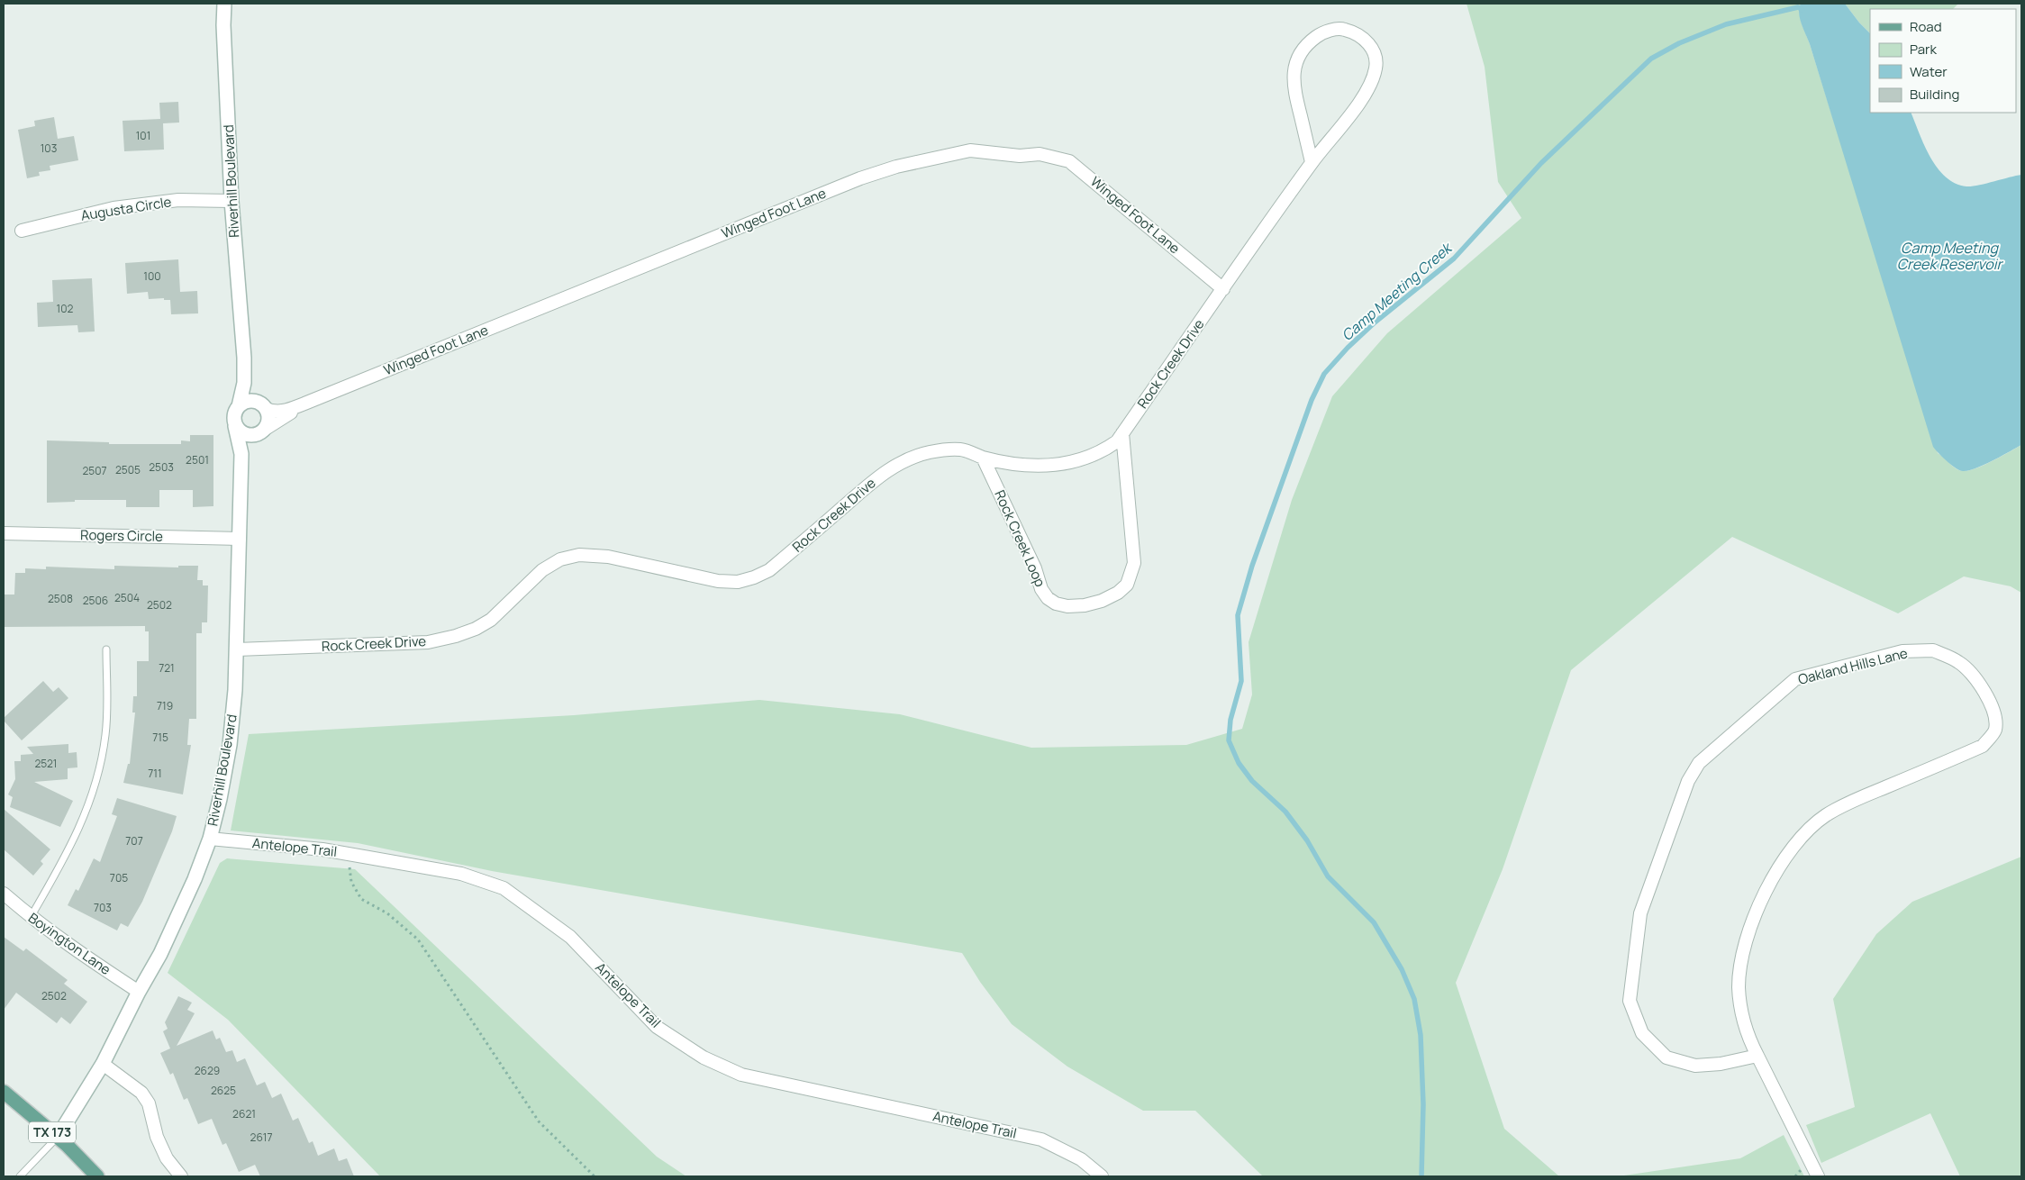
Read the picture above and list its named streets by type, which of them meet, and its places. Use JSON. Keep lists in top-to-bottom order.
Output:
{
  "streets": {
    "main road": ["TX 173"],
    "street": [
      "Riverhill Boulevard",
      "Augusta Circle",
      "Winged Foot Lane",
      "Rock Creek Drive",
      "Rogers Circle",
      "Rock Creek Loop",
      "Oakland Hills Lane",
      "Antelope Trail",
      "Boyington Lane"
    ]
  },
  "crossings": [
    ["Riverhill Boulevard", "Augusta Circle"],
    ["Riverhill Boulevard", "Winged Foot Lane"],
    ["Riverhill Boulevard", "Rock Creek Drive"],
    ["Riverhill Boulevard", "Rogers Circle"],
    ["Riverhill Boulevard", "Antelope Trail"],
    ["Riverhill Boulevard", "Boyington Lane"],
    ["Riverhill Boulevard", "TX 173"],
    ["Winged Foot Lane", "Rock Creek Drive"],
    ["Rock Creek Drive", "Rock Creek Loop"]
  ],
  "water": ["Camp Meeting Creek Reservoir", "Camp Meeting Creek"],
  "house_numbers": [
    "101",
    "103",
    "100",
    "102",
    "2501",
    "2503",
    "2505",
    "2507",
    "2504",
    "2508",
    "2506",
    "2502",
    "721",
    "719",
    "715",
    "2521",
    "711",
    "707",
    "705",
    "703",
    "2502",
    "2629",
    "2625",
    "2621",
    "2617"
  ],
  "legend": [
    "Road",
    "Park",
    "Water",
    "Building"
  ]
}
